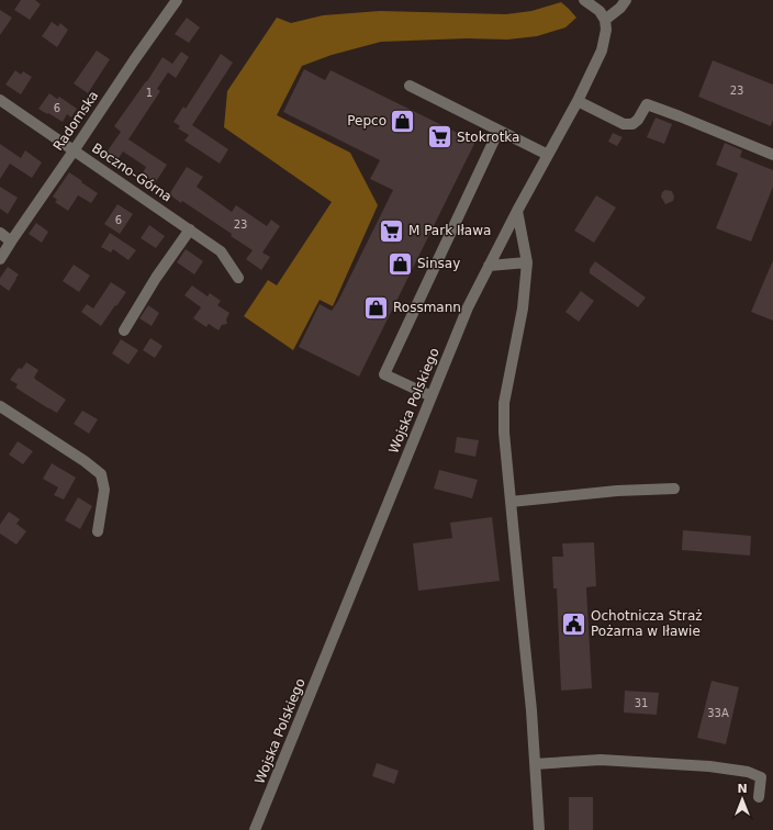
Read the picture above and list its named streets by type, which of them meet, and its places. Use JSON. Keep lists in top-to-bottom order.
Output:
{
  "streets": {
    "street": ["Radomska", "Boczno-Górna", "Wojska Polskiego"]
  },
  "crossings": [
    ["Radomska", "Boczno-Górna"]
  ],
  "places": {
    "shop": ["Pepco", "Sinsay", "Rossmann"],
    "supermarket": ["Stokrotka", "M Park Iława"],
    "public building": ["Ochotnicza Straż Pożarna w Iławie"]
  },
  "house_numbers": [
    "23",
    "1",
    "6",
    "6",
    "23",
    "31",
    "33A"
  ],
  "north": "top"
}
